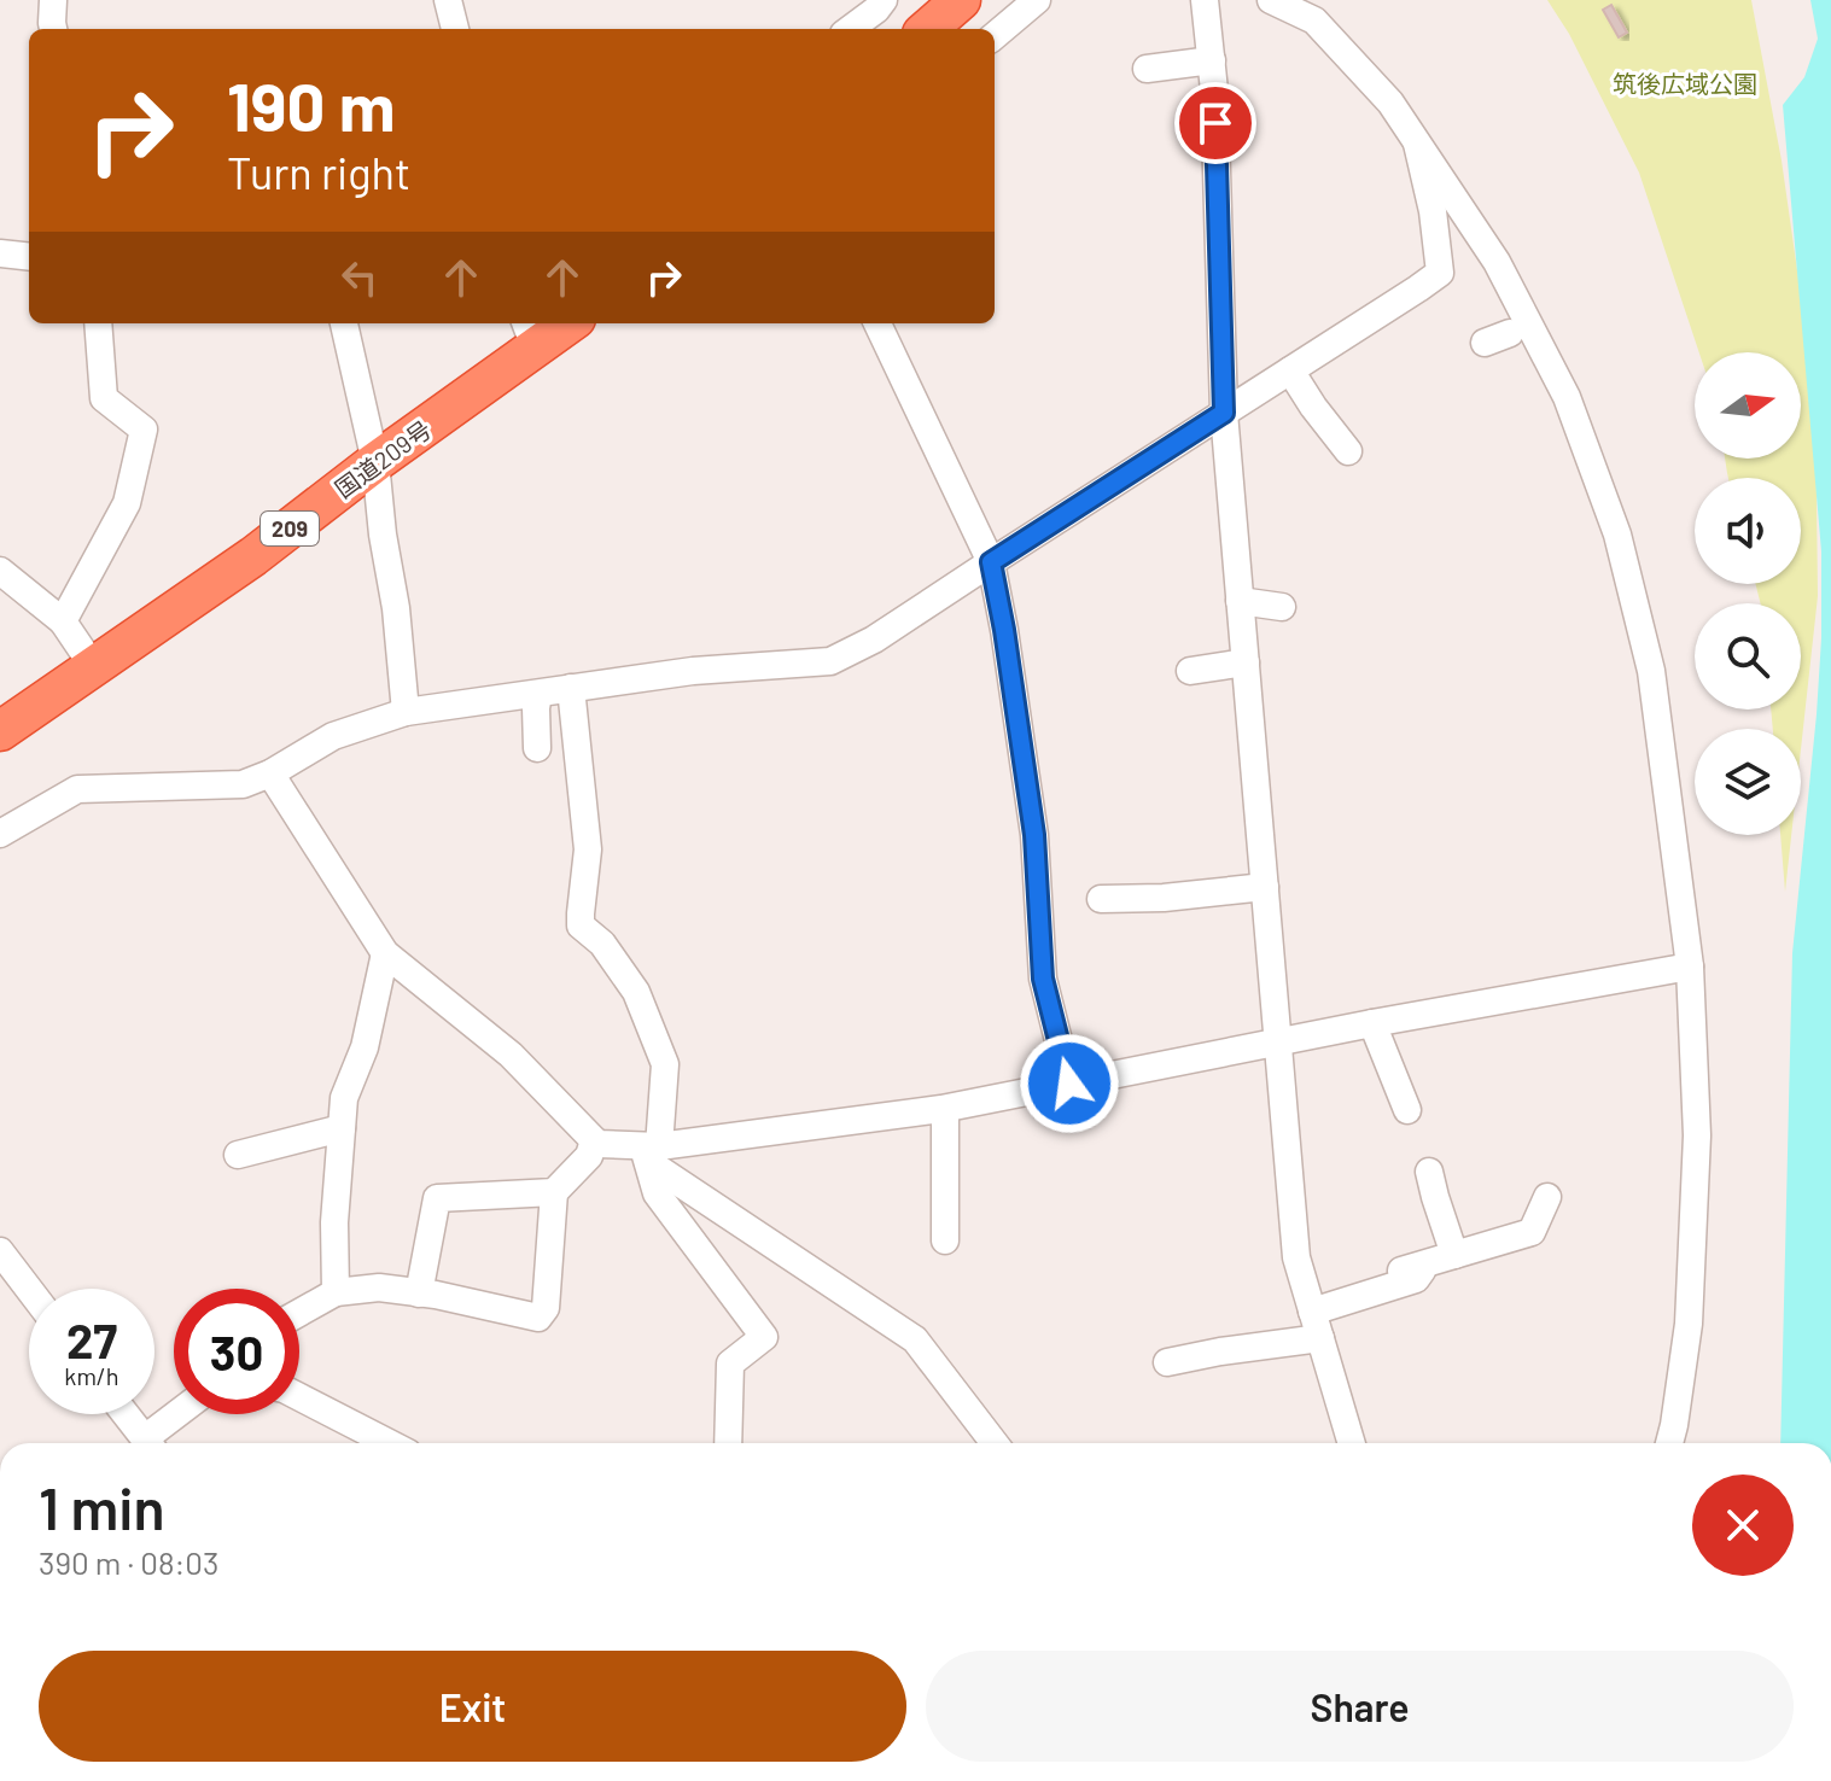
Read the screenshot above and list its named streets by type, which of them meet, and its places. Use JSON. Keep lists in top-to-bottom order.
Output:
{
  "streets": {
    "highway": ["国道209号", "209"]
  },
  "parks": ["筑後広域公園"],
  "north": "right",
  "page": {
    "turn": ["190 m", "Turn right"],
    "speed": "27 km/h",
    "limit": "30",
    "heading": ["1 min", "390 m · 08:03"],
    "buttons": ["Exit", "Share"]
  }
}
